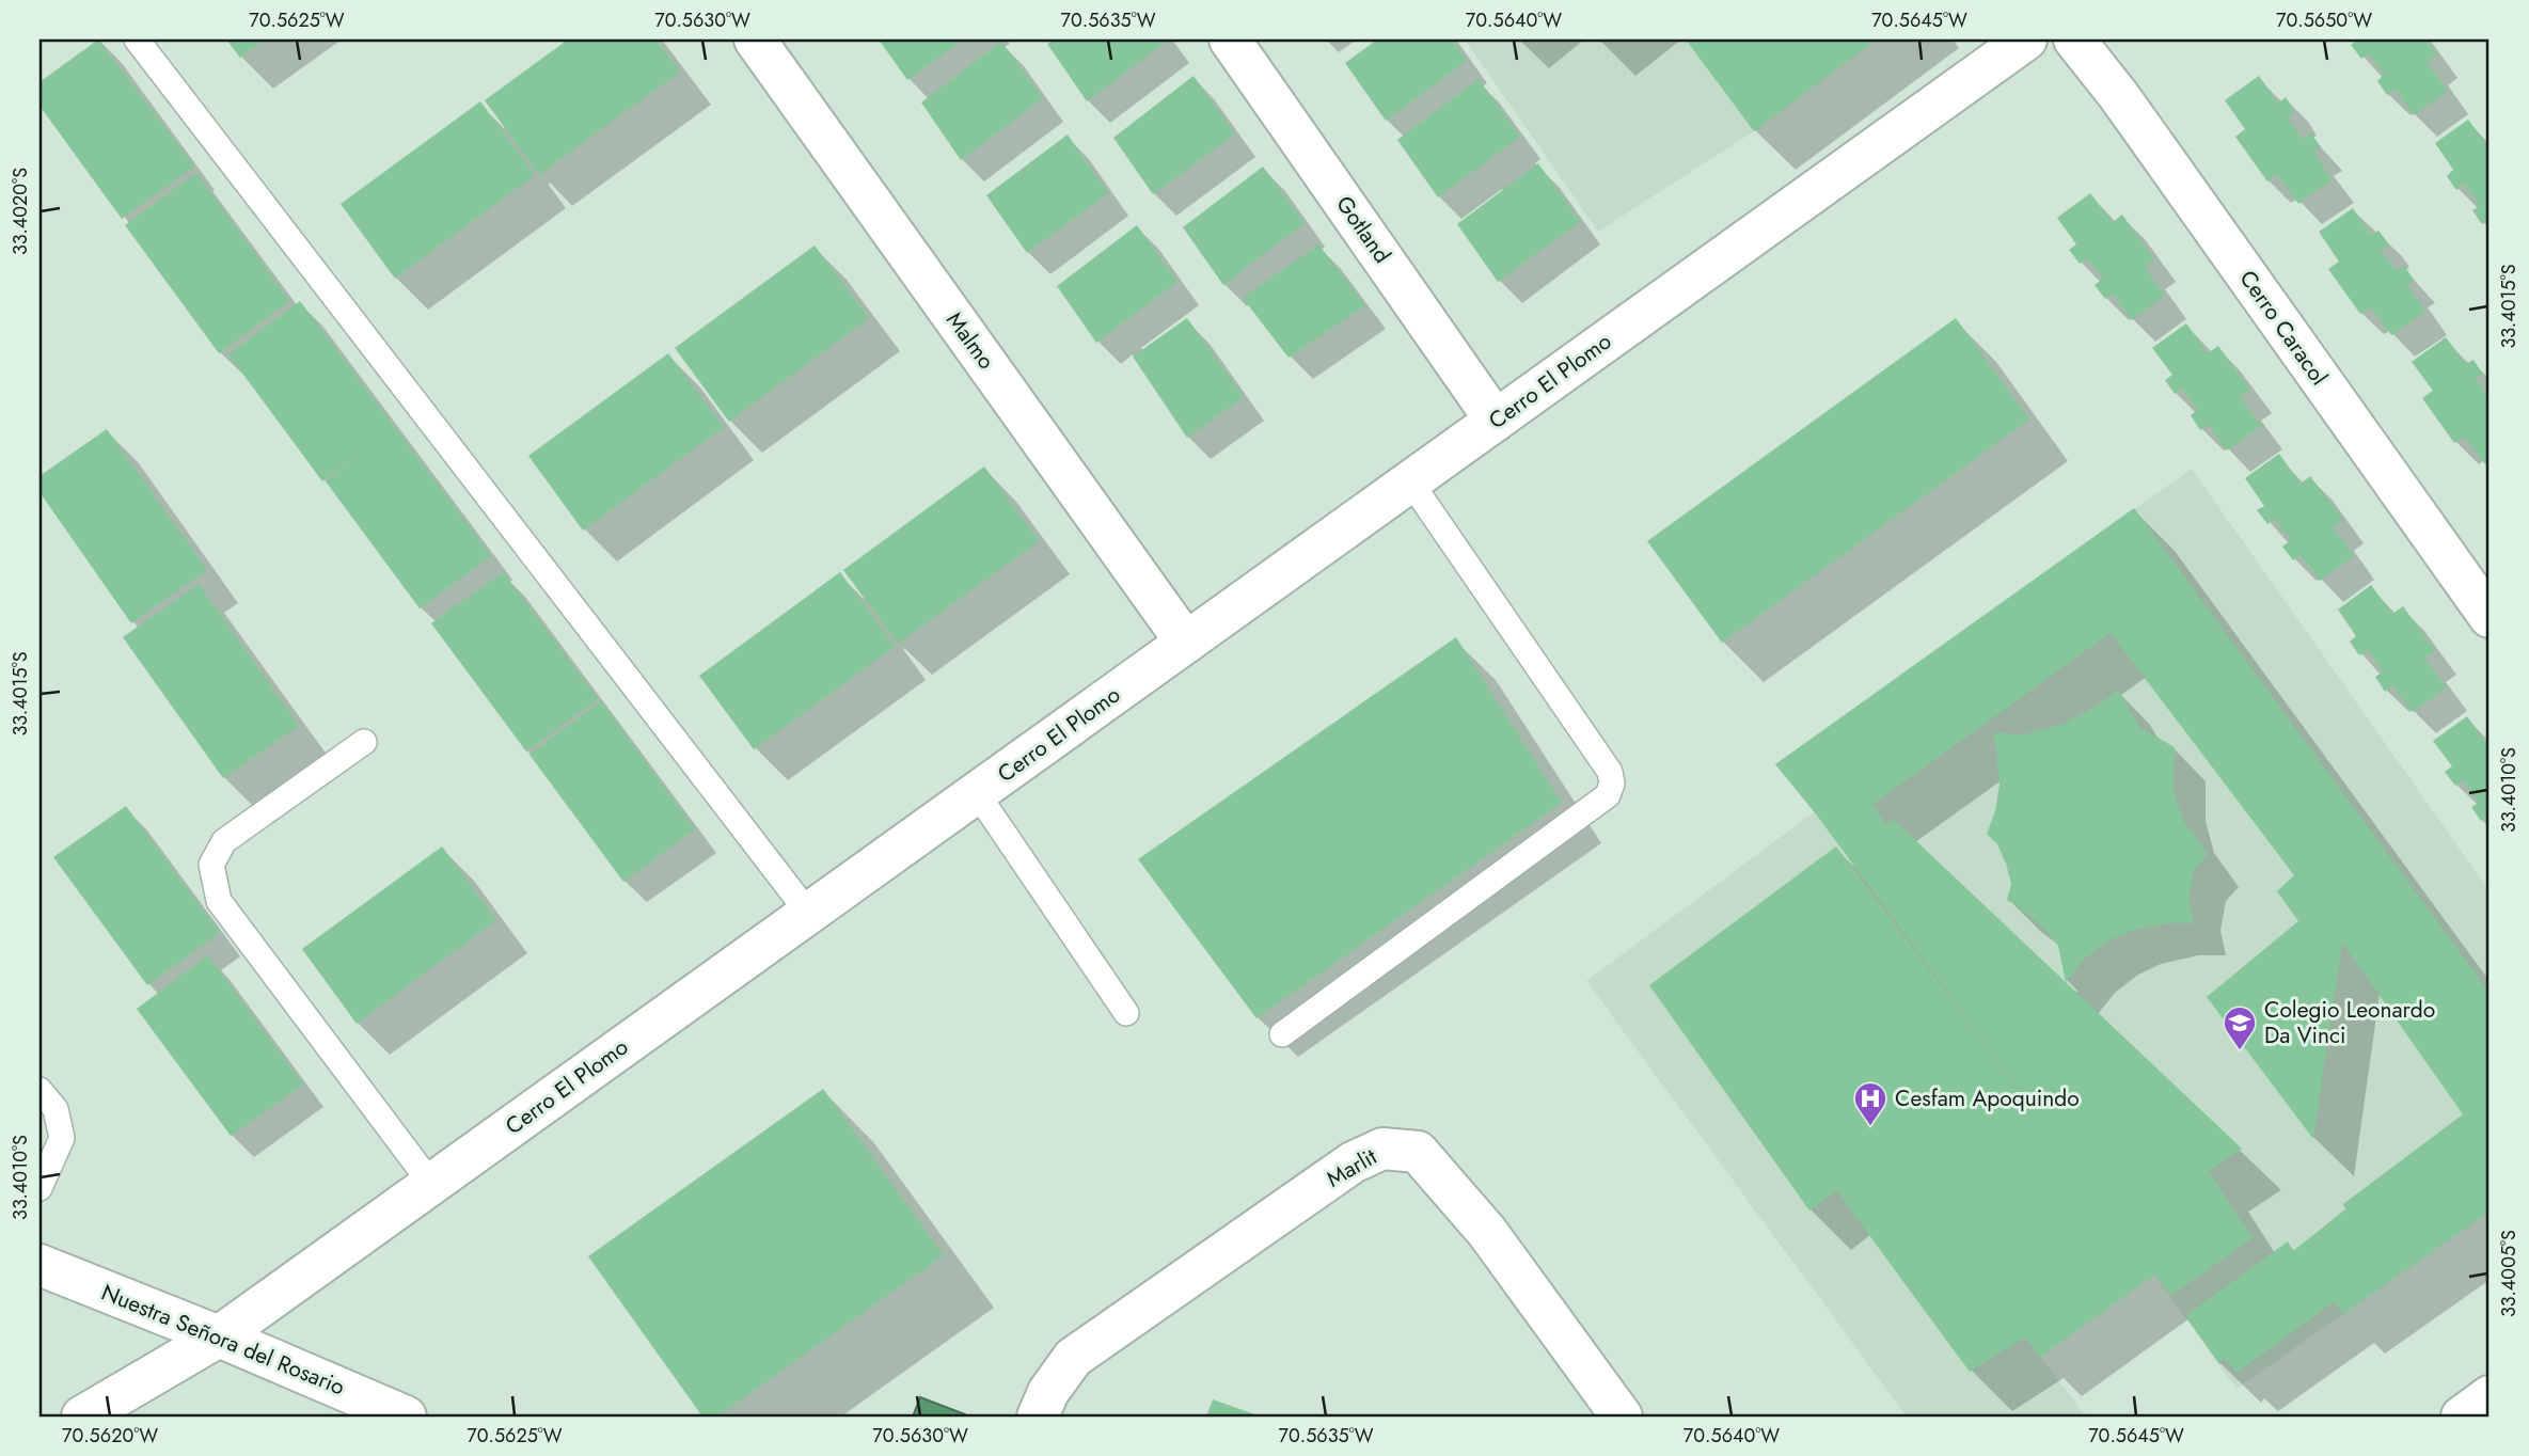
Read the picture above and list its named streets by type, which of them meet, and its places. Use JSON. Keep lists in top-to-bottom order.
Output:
{
  "streets": {
    "street": [
      "Gotland",
      "Cerro Caracol",
      "Malmo",
      "Cerro El Plomo",
      "Marlit",
      "Nuestra Señora del Rosario"
    ]
  },
  "crossings": [
    ["Gotland", "Cerro El Plomo"],
    ["Malmo", "Cerro El Plomo"],
    ["Cerro El Plomo", "Nuestra Señora del Rosario"]
  ],
  "places": {
    "school or university": ["Colegio Leonardo Da Vinci"],
    "hospital": ["Cesfam Apoquindo"]
  },
  "coordinates": [
    "70.5625°W",
    "70.5630°W",
    "70.5635°W",
    "70.5640°W",
    "70.5645°W",
    "70.5650°W",
    "33.4020°S",
    "33.4015°S",
    "33.4010°S",
    "33.4005°S",
    "70.5620°W"
  ]
}
